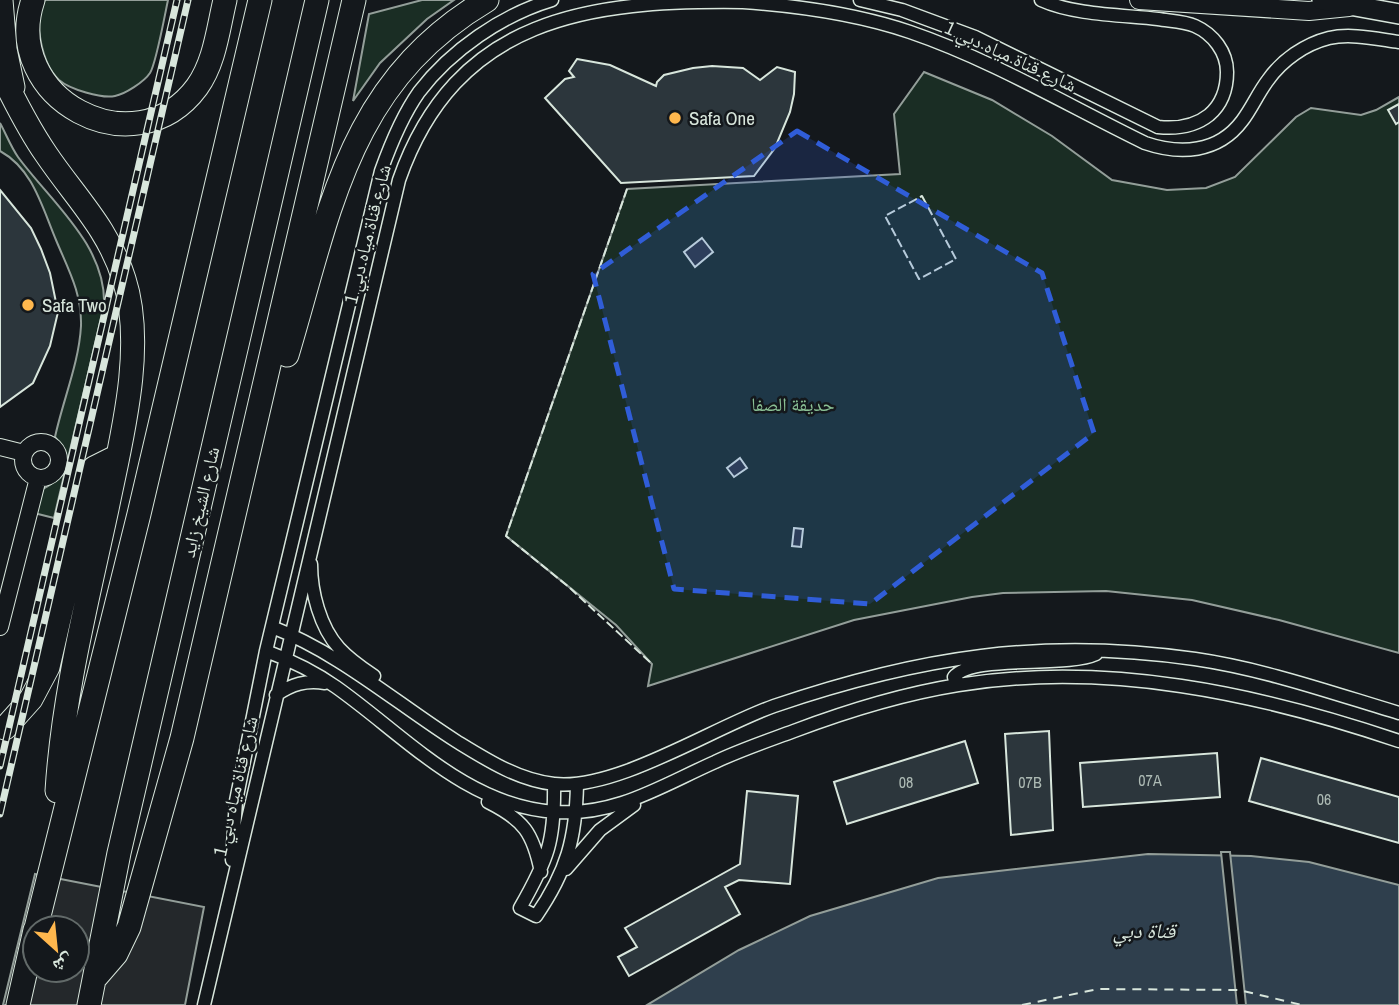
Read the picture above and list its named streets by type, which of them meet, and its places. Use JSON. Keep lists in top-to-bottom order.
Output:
{
  "streets": {
    "highway": ["شارع الشيخ زايد"],
    "street": ["شارع قناة مياه دبي 1"]
  },
  "water": ["قناة دبي"],
  "parks": ["حديقة الصفا"],
  "places": ["Safa One", "Safa Two"],
  "house_numbers": [
    "07A",
    "08",
    "07B",
    "06"
  ],
  "north": "bottom right"
}
